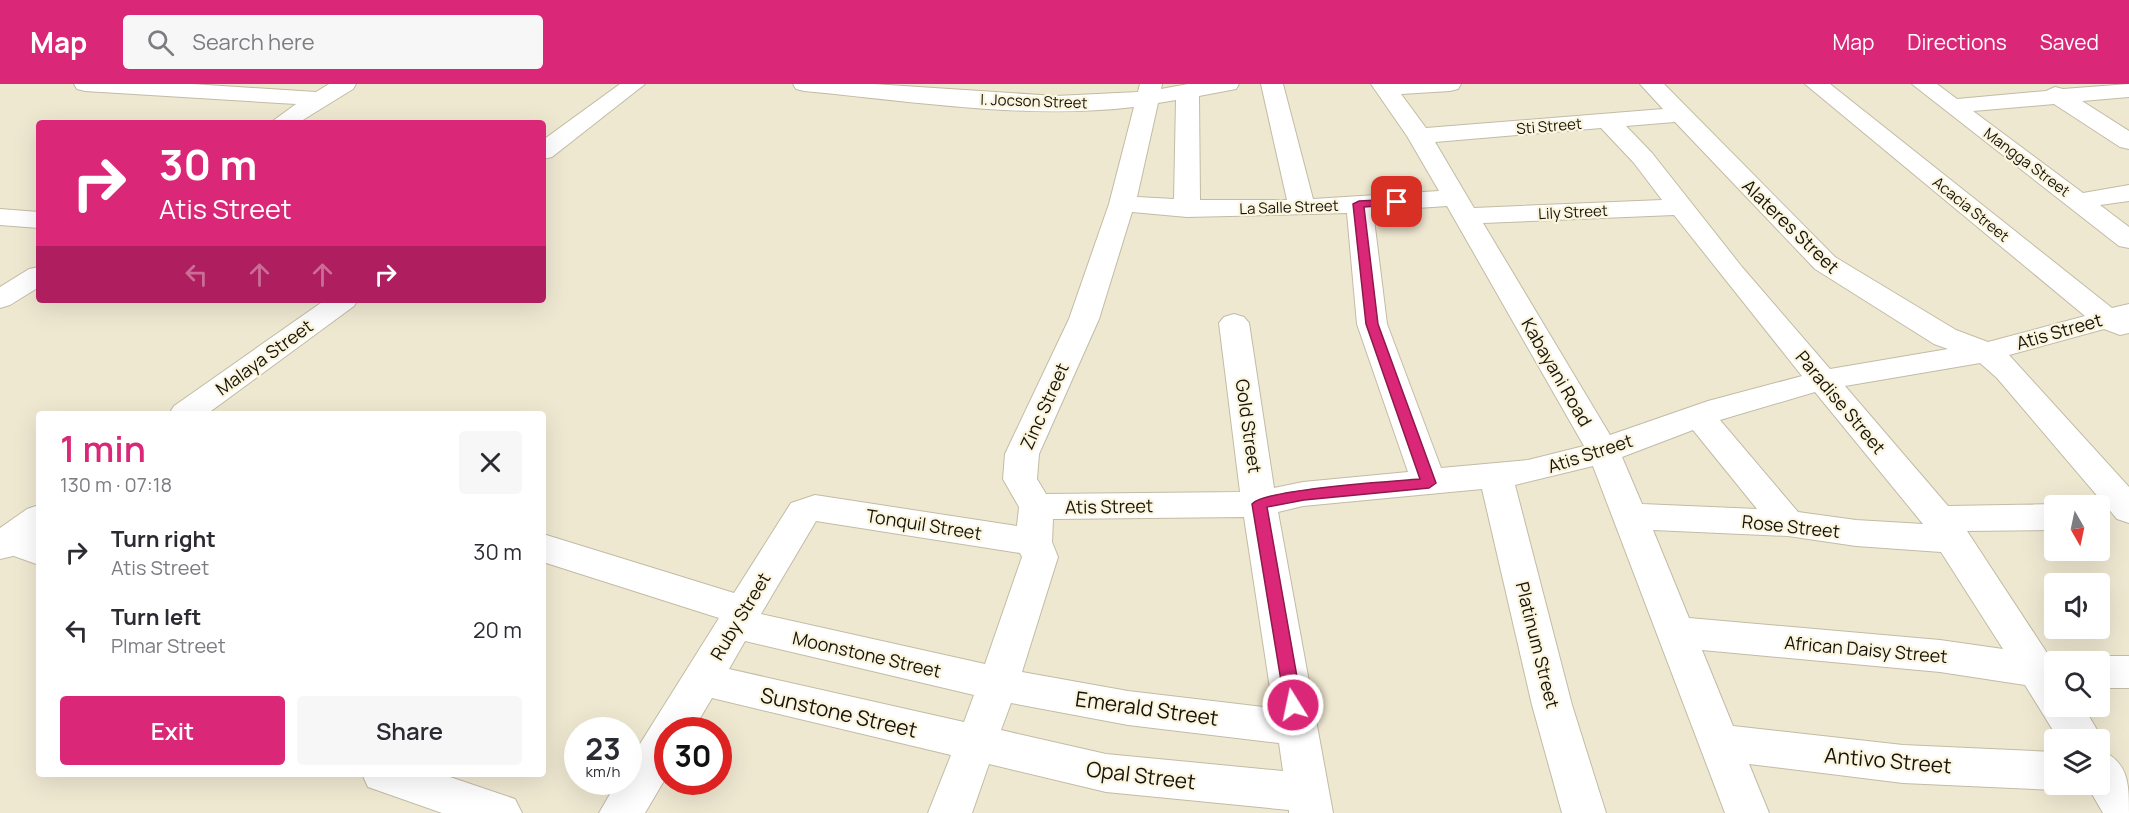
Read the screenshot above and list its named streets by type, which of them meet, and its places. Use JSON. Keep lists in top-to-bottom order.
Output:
{
  "streets": {
    "street": [
      "I. Jocson Street",
      "Sti Street",
      "Mangga Street",
      "La Salle Street",
      "Acacia Street",
      "Lily Street",
      "Alateres Street",
      "Atis Street",
      "Malaya Street",
      "Kabayani Road",
      "Paradise Street",
      "Zinc Street",
      "Gold Street",
      "Tonquil Street",
      "Rose Street",
      "Ruby Street",
      "Platinum Street",
      "African Daisy Street",
      "Moonstone Street",
      "Emerald Street",
      "Sunstone Street",
      "Antivo Street",
      "Opal Street"
    ]
  },
  "crossings": [
    ["I. Jocson Street", "Zinc Street"],
    ["Sti Street", "Alateres Street"],
    ["Sti Street", "Kabayani Road"],
    ["Sti Street", "Paradise Street"],
    ["La Salle Street", "Lily Street"],
    ["La Salle Street", "Kabayani Road"],
    ["La Salle Street", "Zinc Street"],
    ["Acacia Street", "Atis Street"],
    ["Lily Street", "Kabayani Road"],
    ["Lily Street", "Paradise Street"],
    ["Alateres Street", "Atis Street"],
    ["Atis Street", "Kabayani Road"],
    ["Atis Street", "Paradise Street"],
    ["Atis Street", "Zinc Street"],
    ["Atis Street", "Gold Street"],
    ["Atis Street", "Platinum Street"],
    ["Kabayani Road", "Rose Street"],
    ["Kabayani Road", "African Daisy Street"],
    ["Kabayani Road", "Antivo Street"],
    ["Paradise Street", "Rose Street"],
    ["Gold Street", "Emerald Street"],
    ["Gold Street", "Opal Street"],
    ["Tonquil Street", "Ruby Street"],
    ["Ruby Street", "Moonstone Street"],
    ["Ruby Street", "Sunstone Street"],
    ["Moonstone Street", "Emerald Street"],
    ["Sunstone Street", "Opal Street"]
  ],
  "north": "bottom",
  "page": {
    "header": "Map",
    "search": "Search here",
    "nav": ["Map", "Directions", "Saved"],
    "turn": ["30 m", "Atis Street"],
    "heading": ["1 min", "130 m · 07:18"],
    "list": [
      {
        "name": "Turn right",
        "note": "Atis Street",
        "value": "30 m"
      },
      {
        "name": "Turn left",
        "note": "Plmar Street",
        "value": "20 m"
      }
    ],
    "buttons": ["Exit", "Share"],
    "speed": "23 km/h",
    "limit": "30"
  }
}
